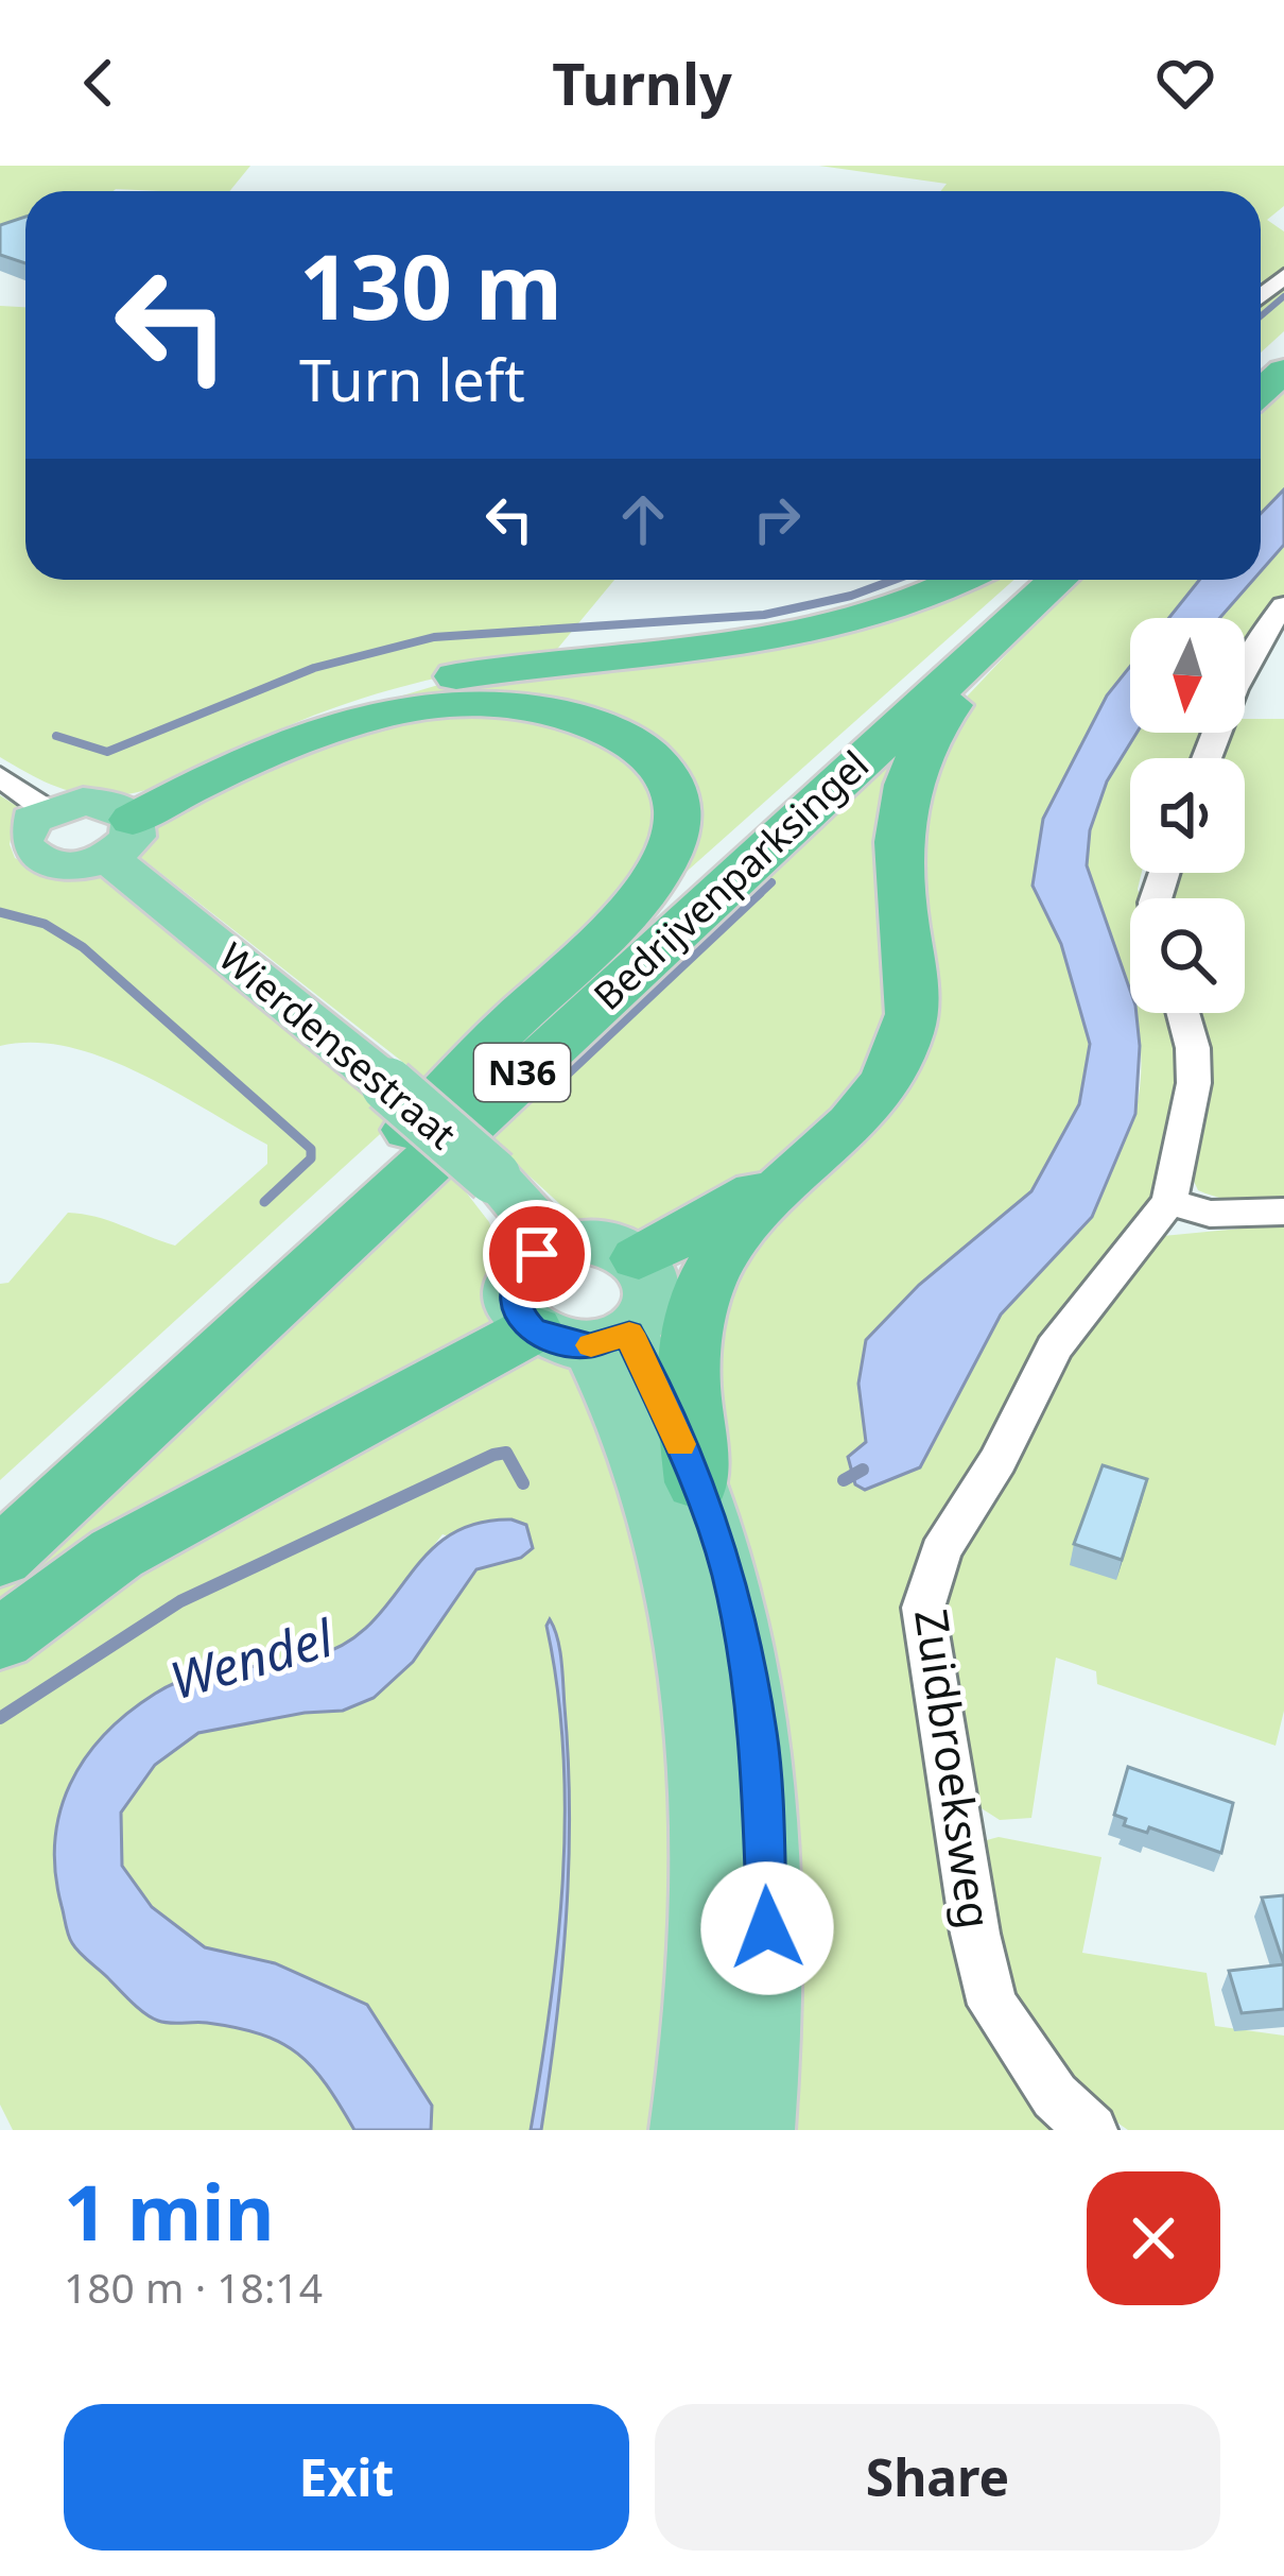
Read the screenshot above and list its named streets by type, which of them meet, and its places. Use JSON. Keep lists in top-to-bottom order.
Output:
{
  "streets": {
    "highway": ["Bedrijvenparksingel", "N36"],
    "main road": ["Wierdensestraat"],
    "street": ["Zuidbroeksweg"]
  },
  "crossings": [
    ["Bedrijvenparksingel", "N36"],
    ["Wierdensestraat", "N36"]
  ],
  "water": ["Wendel"],
  "north": "bottom",
  "page": {
    "header": "Turnly",
    "turn": ["130 m", "Turn left"],
    "heading": ["1 min", "180 m · 18:14"],
    "buttons": ["Exit", "Share"]
  }
}
